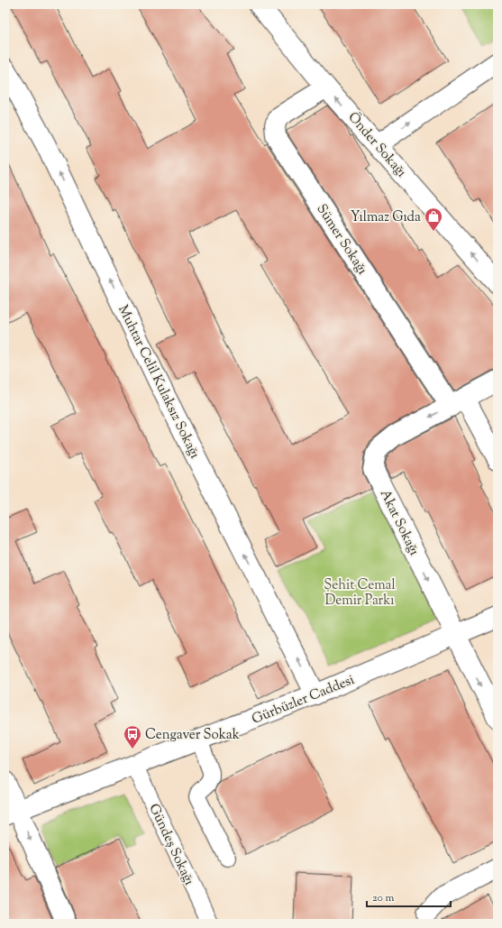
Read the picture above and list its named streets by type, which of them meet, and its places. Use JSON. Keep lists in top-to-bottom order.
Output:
{
  "streets": {
    "street": [
      "Önder Sokağı",
      "Sümer Sokağı",
      "Muhtar Celil Kulaksız Sokağı",
      "Akat Sokağı",
      "Gürbüzler Caddesi"
    ],
    "lane": ["Gündeş Sokağı"]
  },
  "crossings": [
    ["Önder Sokağı", "Sümer Sokağı"],
    ["Sümer Sokağı", "Akat Sokağı"],
    ["Muhtar Celil Kulaksız Sokağı", "Gürbüzler Caddesi"],
    ["Akat Sokağı", "Gürbüzler Caddesi"],
    ["Gürbüzler Caddesi", "Gündeş Sokağı"]
  ],
  "one_way": ["Önder Sokağı", "Muhtar Celil Kulaksız Sokağı", "Akat Sokağı"],
  "parks": ["Şehit Cemal Demir Parkı"],
  "places": {
    "shop": ["Yılmaz Gıda"],
    "bus stop": ["Cengaver Sokak"]
  },
  "scale_bar": "20 m"
}
